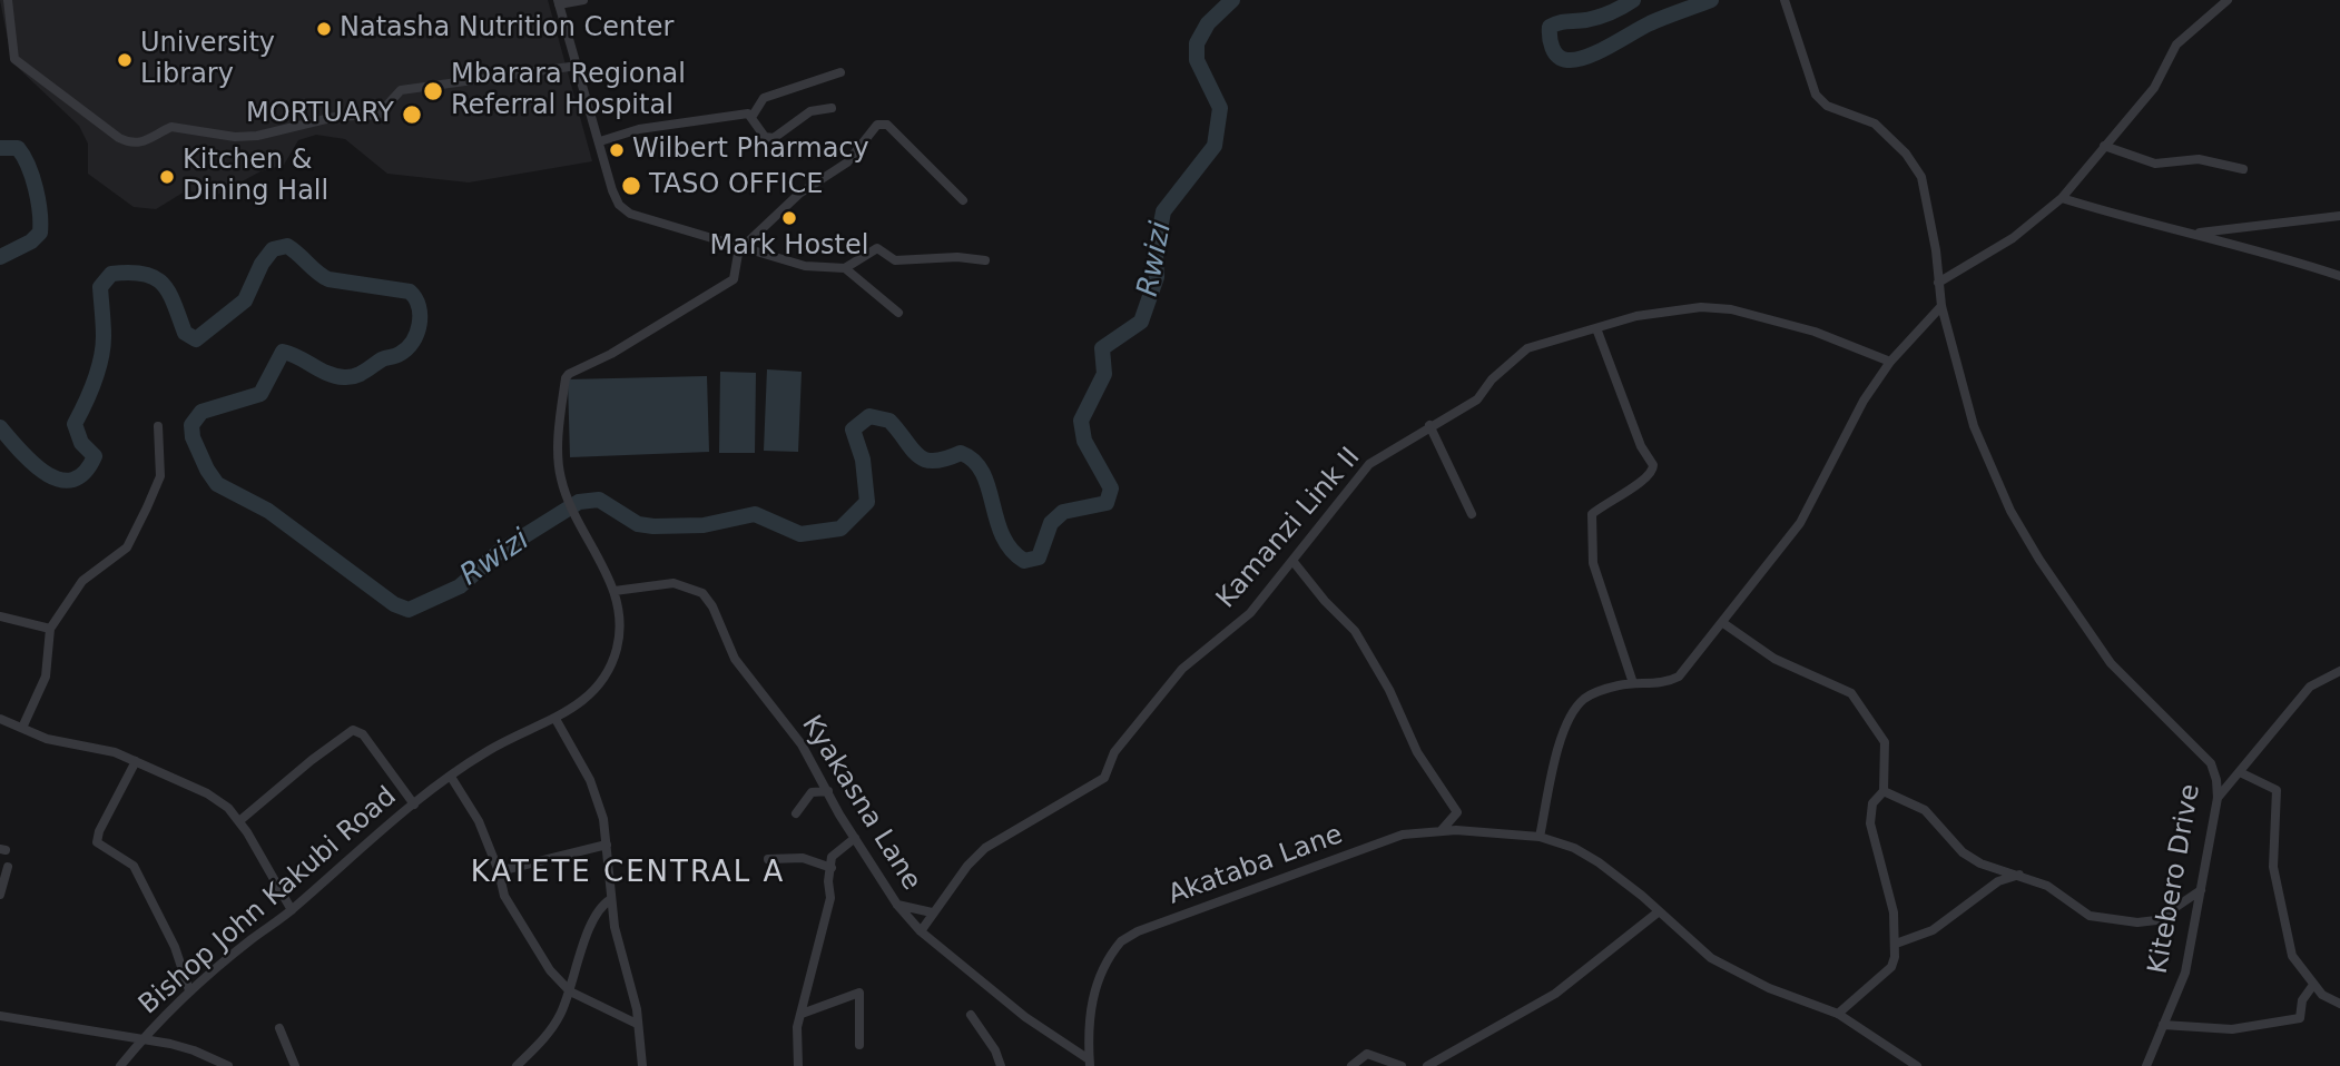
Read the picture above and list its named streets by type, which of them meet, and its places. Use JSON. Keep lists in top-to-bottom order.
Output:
{
  "streets": {
    "street": [
      "Kamanzi Link II",
      "Kyakasna Lane",
      "Akataba Lane",
      "Kitebero Drive",
      "Bishop John Kakubi Road"
    ]
  },
  "crossings": [
    ["Kamanzi Link II", "Kyakasna Lane"],
    ["Kyakasna Lane", "Akataba Lane"],
    ["Kyakasna Lane", "Bishop John Kakubi Road"]
  ],
  "districts": ["KATETE CENTRAL A"],
  "water": ["Rwizi"],
  "places": [
    "Natasha Nutrition Center",
    "University Library",
    "Mbarara Regional Referral Hospital",
    "MORTUARY",
    "Wilbert Pharmacy",
    "Kitchen & Dining Hall",
    "TASO OFFICE",
    "Mark Hostel"
  ]
}
